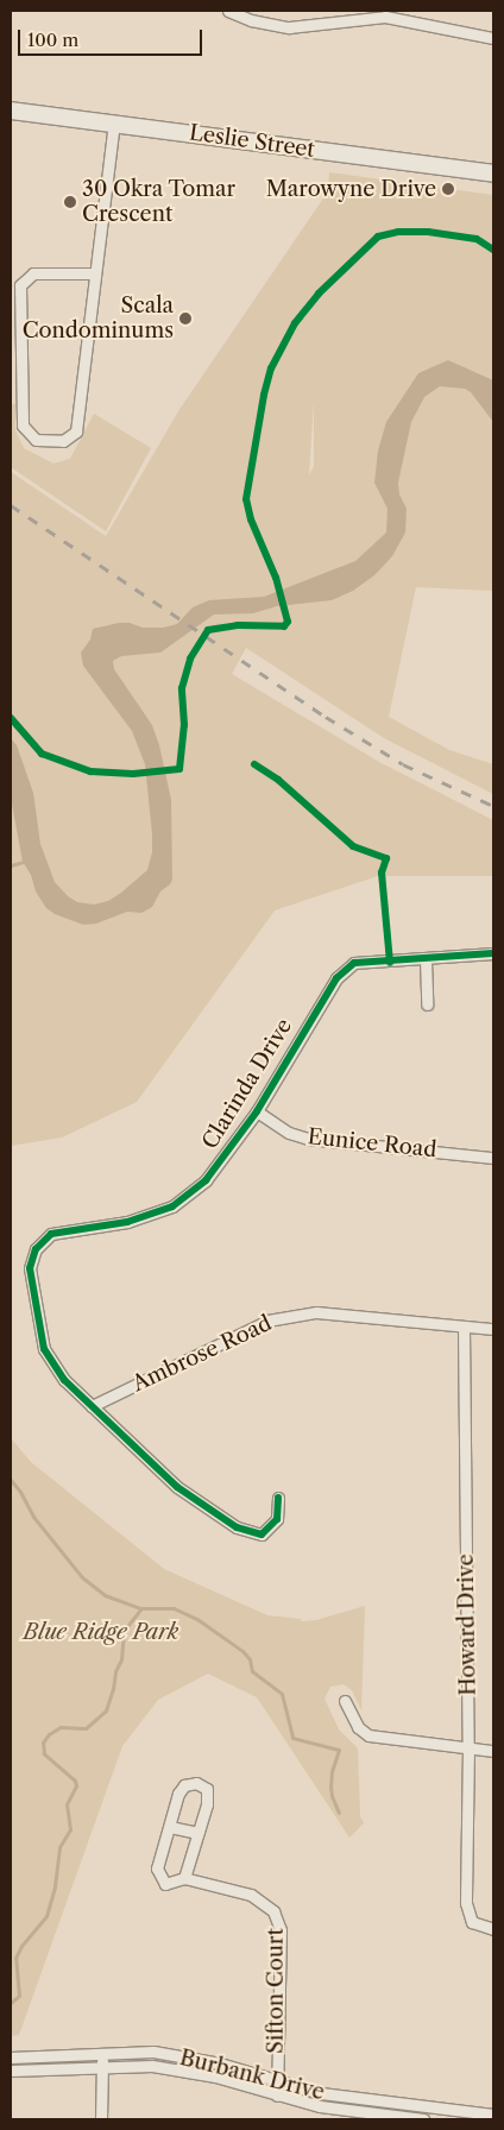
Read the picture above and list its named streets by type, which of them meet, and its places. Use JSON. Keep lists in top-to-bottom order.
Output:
{
  "streets": {
    "main road": ["Leslie Street"],
    "street": [
      "Clarinda Drive",
      "Eunice Road",
      "Ambrose Road",
      "Howard Drive",
      "Sifton Court",
      "Burbank Drive"
    ]
  },
  "crossings": [
    ["Clarinda Drive", "Eunice Road"],
    ["Clarinda Drive", "Ambrose Road"],
    ["Ambrose Road", "Howard Drive"],
    ["Sifton Court", "Burbank Drive"]
  ],
  "parks": ["Blue Ridge Park"],
  "places": ["Marowyne Drive", "30 Okra Tomar Crescent", "Scala Condominums"],
  "scale_bar": "100 m"
}
